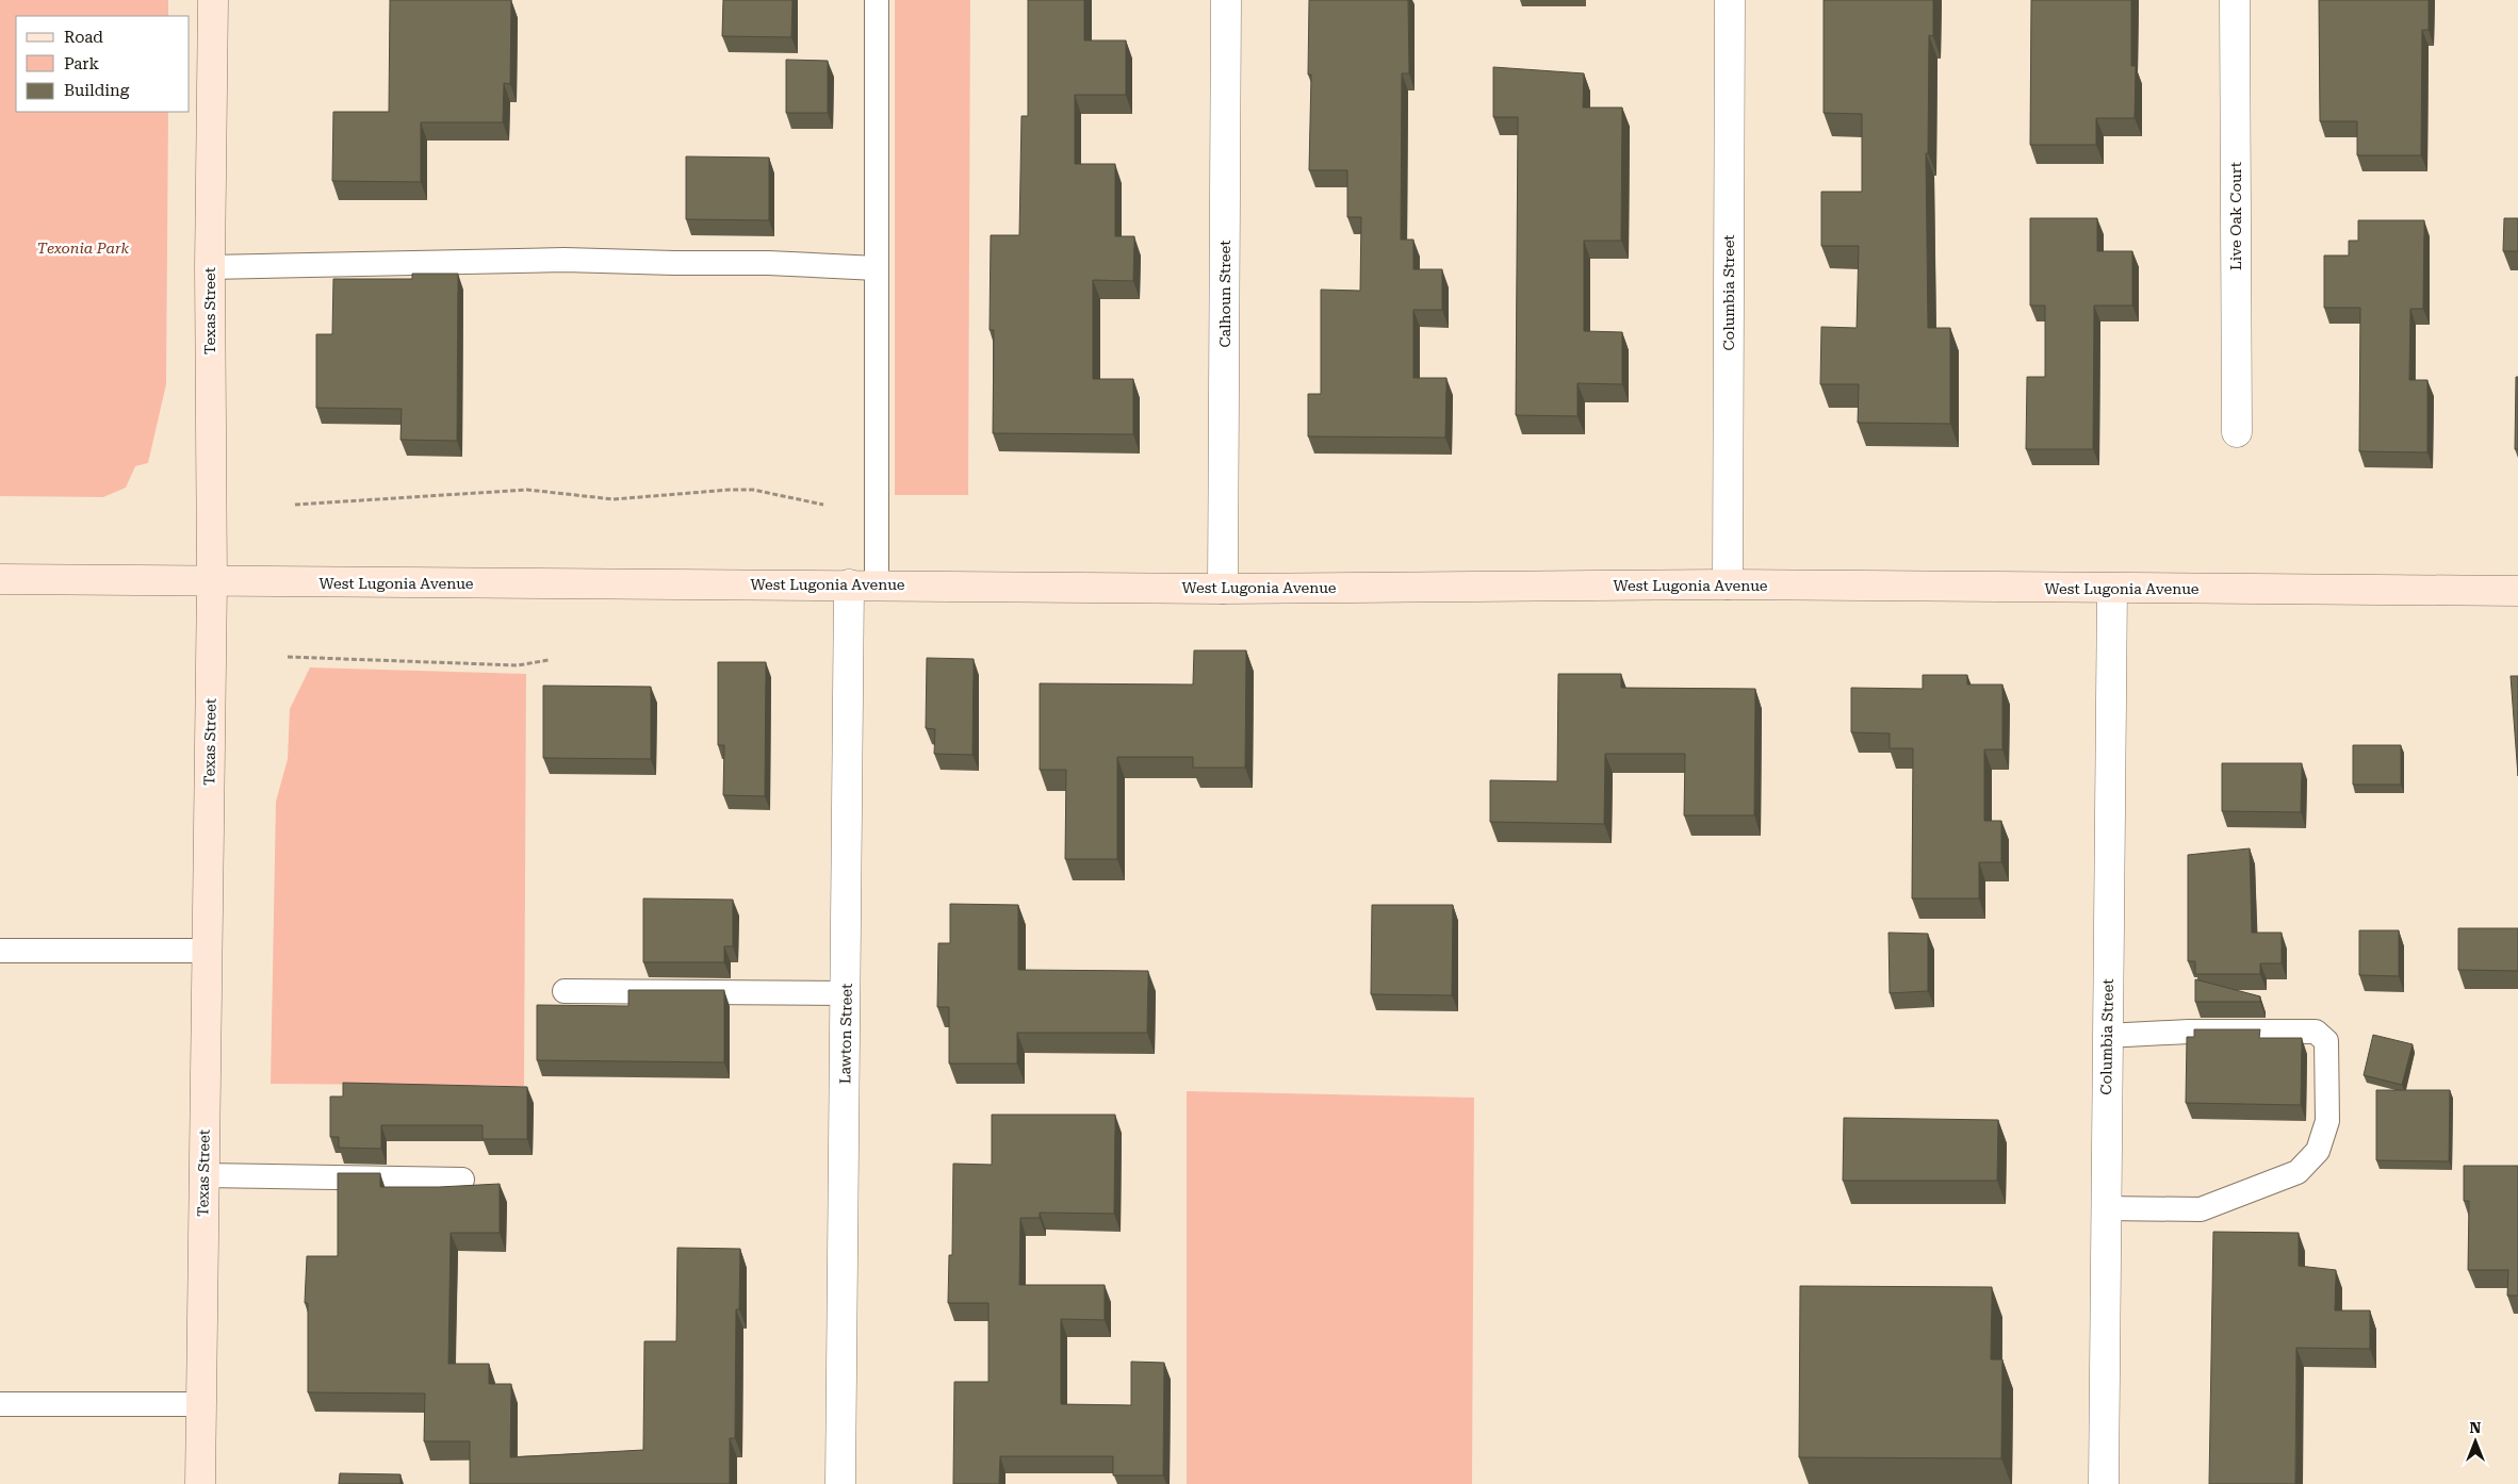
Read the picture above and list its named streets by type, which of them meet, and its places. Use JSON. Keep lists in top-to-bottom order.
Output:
{
  "streets": {
    "main road": ["Texas Street", "West Lugonia Avenue"],
    "street": [
      "Live Oak Court",
      "Columbia Street",
      "Calhoun Street",
      "Lawton Street"
    ]
  },
  "crossings": [
    ["Columbia Street", "West Lugonia Avenue"],
    ["Calhoun Street", "West Lugonia Avenue"],
    ["Texas Street", "West Lugonia Avenue"],
    ["West Lugonia Avenue", "Lawton Street"]
  ],
  "parks": ["Texonia Park"],
  "legend": ["Road", "Park", "Building"],
  "north": "top"
}
